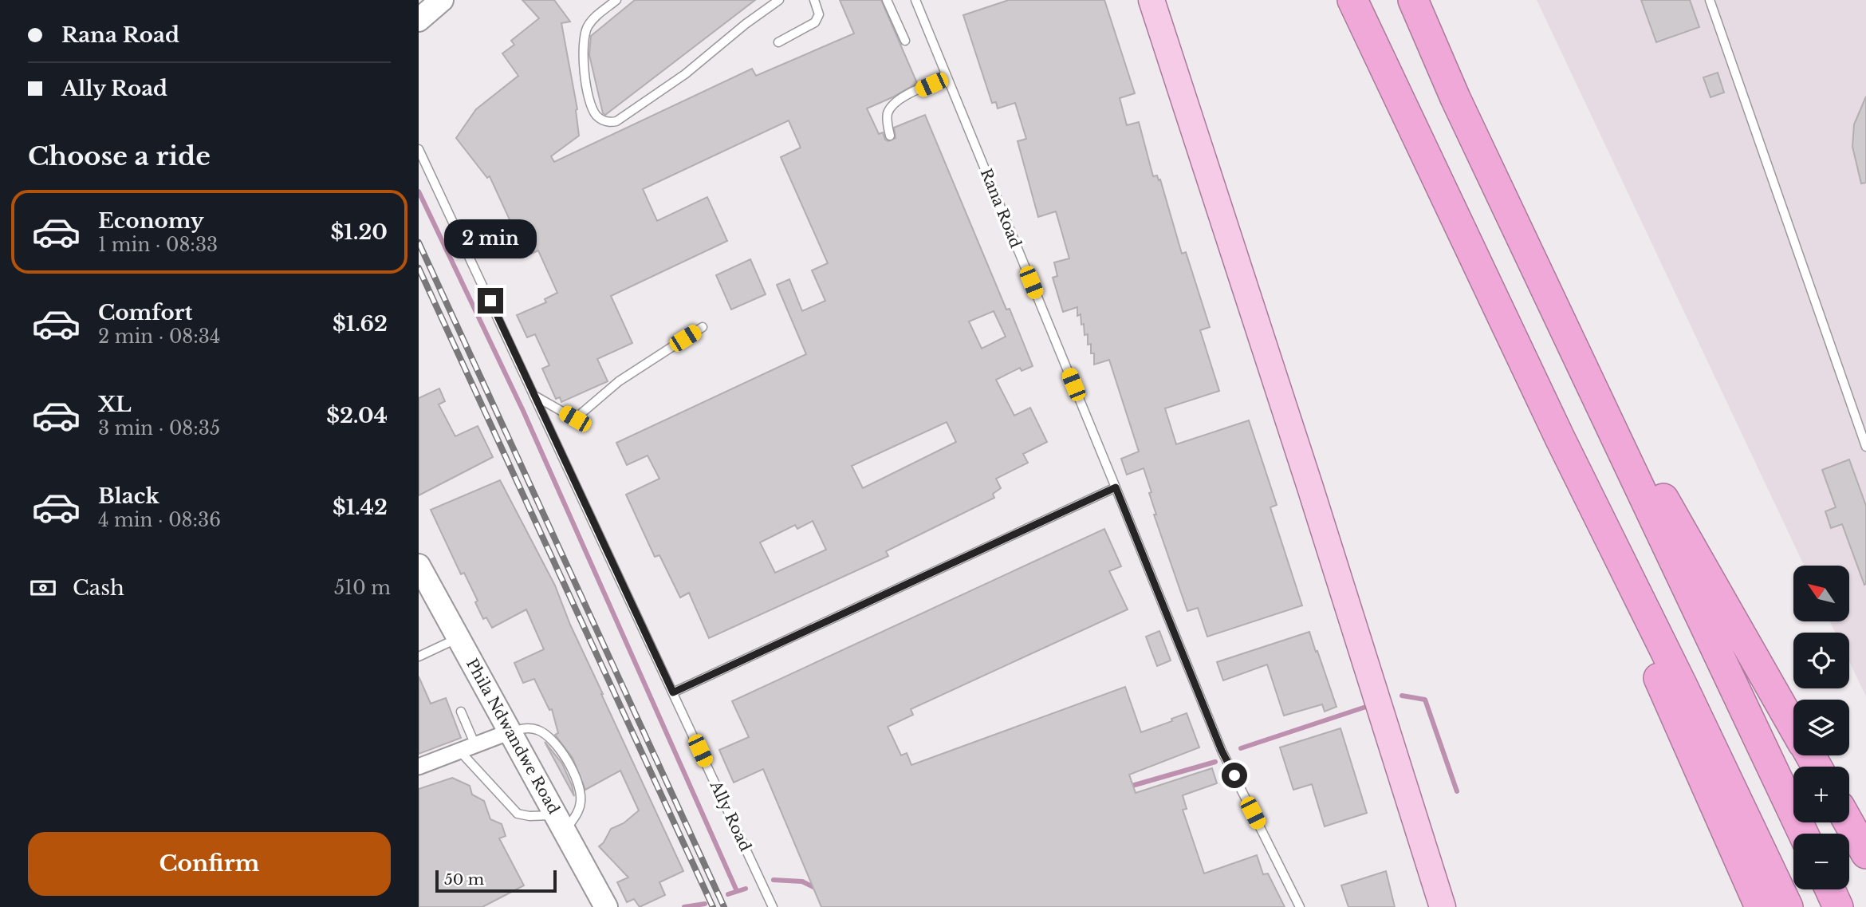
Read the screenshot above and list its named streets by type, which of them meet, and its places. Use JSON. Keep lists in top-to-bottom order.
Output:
{
  "streets": {
    "street": ["Phila Ndwandwe Road"],
    "lane": ["Rana Road", "Ally Road"]
  },
  "scale_bar": "50 m",
  "north": "top left",
  "page": {
    "banner": ["Rana Road", "Ally Road"],
    "heading": "Choose a ride",
    "list": [
      {
        "name": "Economy",
        "note": "1 min · 08:33",
        "value": "$1.20"
      },
      {
        "name": "Comfort",
        "note": "2 min · 08:34",
        "value": "$1.62"
      },
      {
        "name": "XL",
        "note": "3 min · 08:35",
        "value": "$2.04"
      },
      {
        "name": "Black",
        "note": "4 min · 08:36",
        "value": "$1.42"
      }
    ],
    "bubble": "2 min",
    "pay": ["Cash", "510 m"],
    "map_buttons": ["+", "−"],
    "buttons": "Confirm",
    "scale": "50 m"
  }
}
